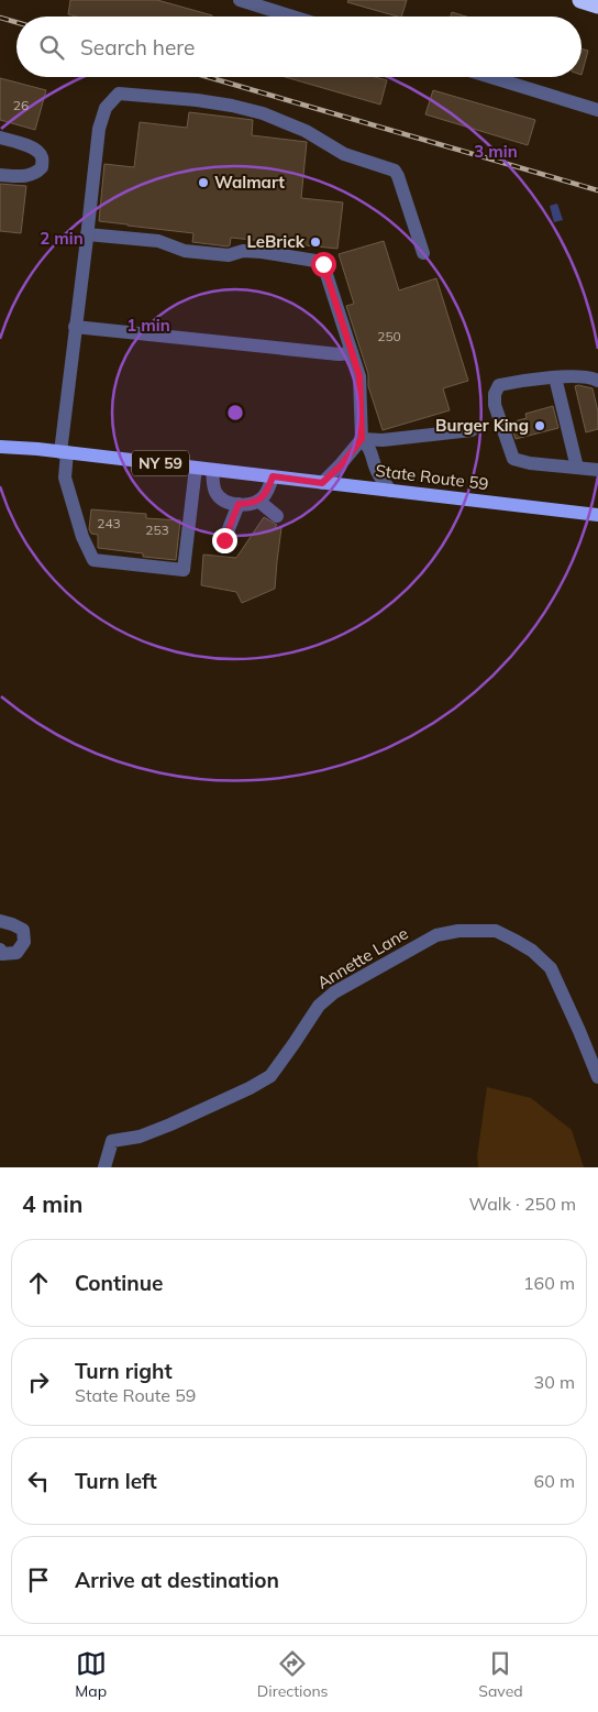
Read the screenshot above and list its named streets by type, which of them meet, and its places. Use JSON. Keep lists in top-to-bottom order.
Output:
{
  "streets": {
    "main road": ["NY 59", "State Route 59"],
    "street": ["Annette Lane"]
  },
  "places": ["Walmart", "LeBrick", "Burger King"],
  "house_numbers": [
    "26",
    "250",
    "243",
    "253"
  ],
  "page": {
    "search": "Search here",
    "heading": ["4 min", "Walk · 250 m"],
    "list": [
      ["Continue", "160 m"],
      ["Turn right", "State Route 59", "30 m"],
      ["Turn left", "60 m"],
      "Arrive at destination"
    ],
    "nav": ["Map", "Directions", "Saved"]
  },
  "rings": ["3 min", "2 min", "1 min"]
}
